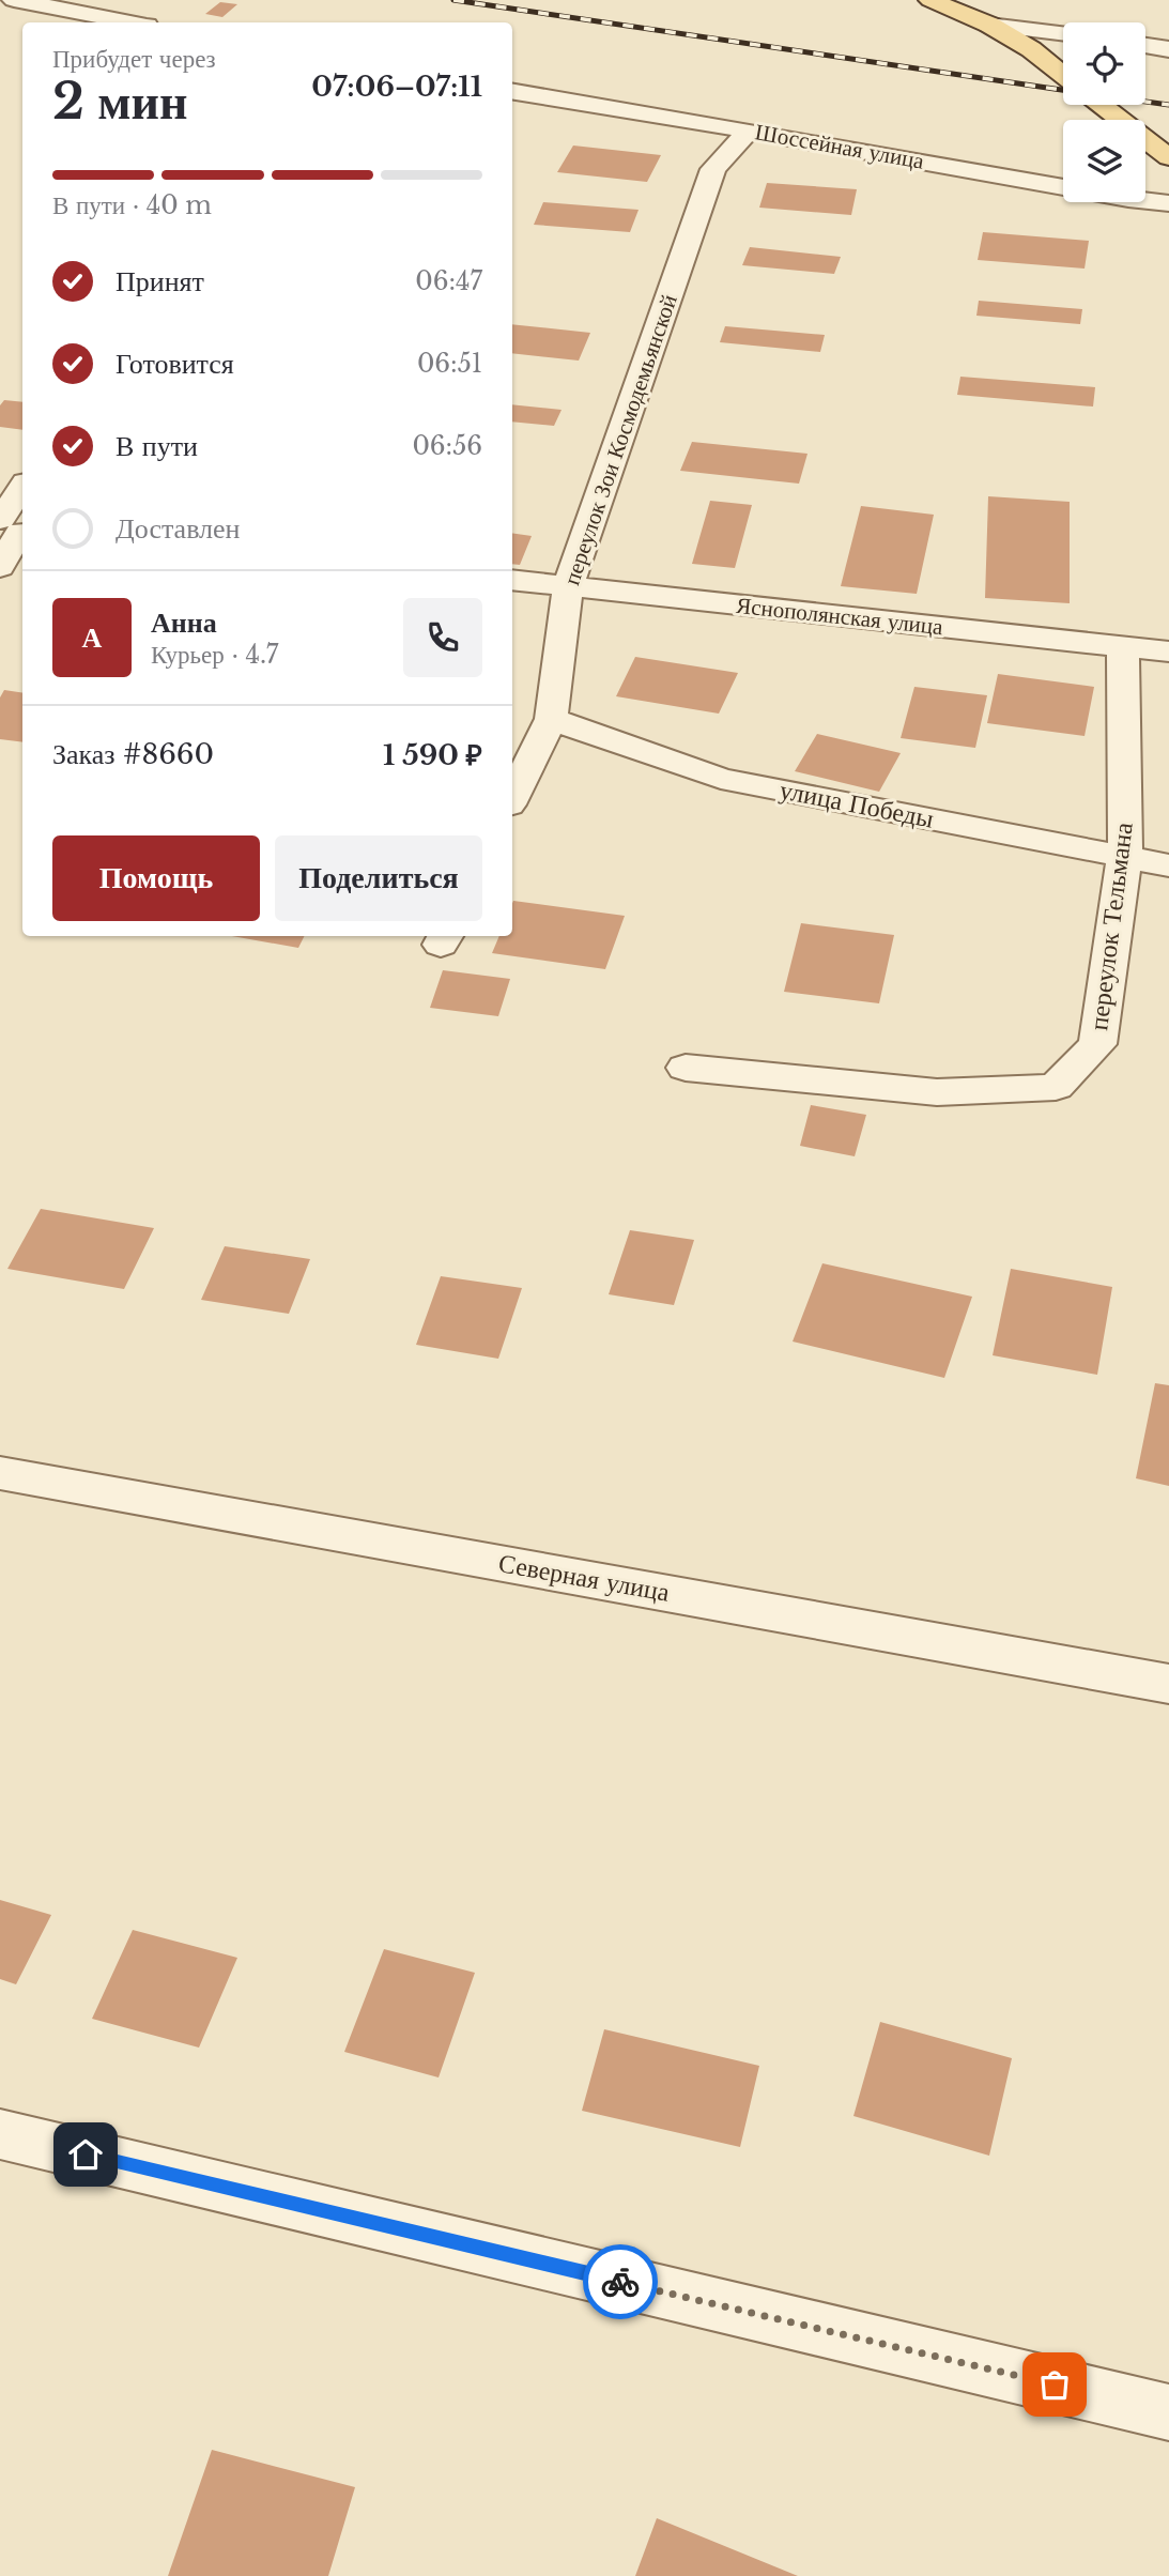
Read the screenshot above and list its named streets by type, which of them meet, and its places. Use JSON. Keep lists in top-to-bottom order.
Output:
{
  "streets": {
    "street": [
      "Шоссейная улица",
      "переулок Зои Космодемьянской",
      "Яснополянская улица",
      "улица Победы",
      "переулок Тельмана",
      "Северная улица"
    ]
  },
  "crossings": [
    ["Шоссейная улица", "переулок Зои Космодемьянской"],
    ["переулок Зои Космодемьянской", "Яснополянская улица"],
    ["переулок Зои Космодемьянской", "улица Победы"],
    ["Яснополянская улица", "переулок Тельмана"],
    ["улица Победы", "переулок Тельмана"]
  ],
  "page": {
    "heading": ["2 мин", "Прибудет через", "07:06–07:11"],
    "panel": [
      "Анна",
      "Курьер · 4.7",
      "Заказ #8660",
      "1 590 ₽"
    ],
    "bar": "В пути · 40 m",
    "list": [
      ["Принят", "06:47"],
      ["Готовится", "06:51"],
      ["В пути", "06:56"],
      "Доставлен"
    ],
    "round": "А",
    "buttons": ["Помощь", "Поделиться"]
  }
}
